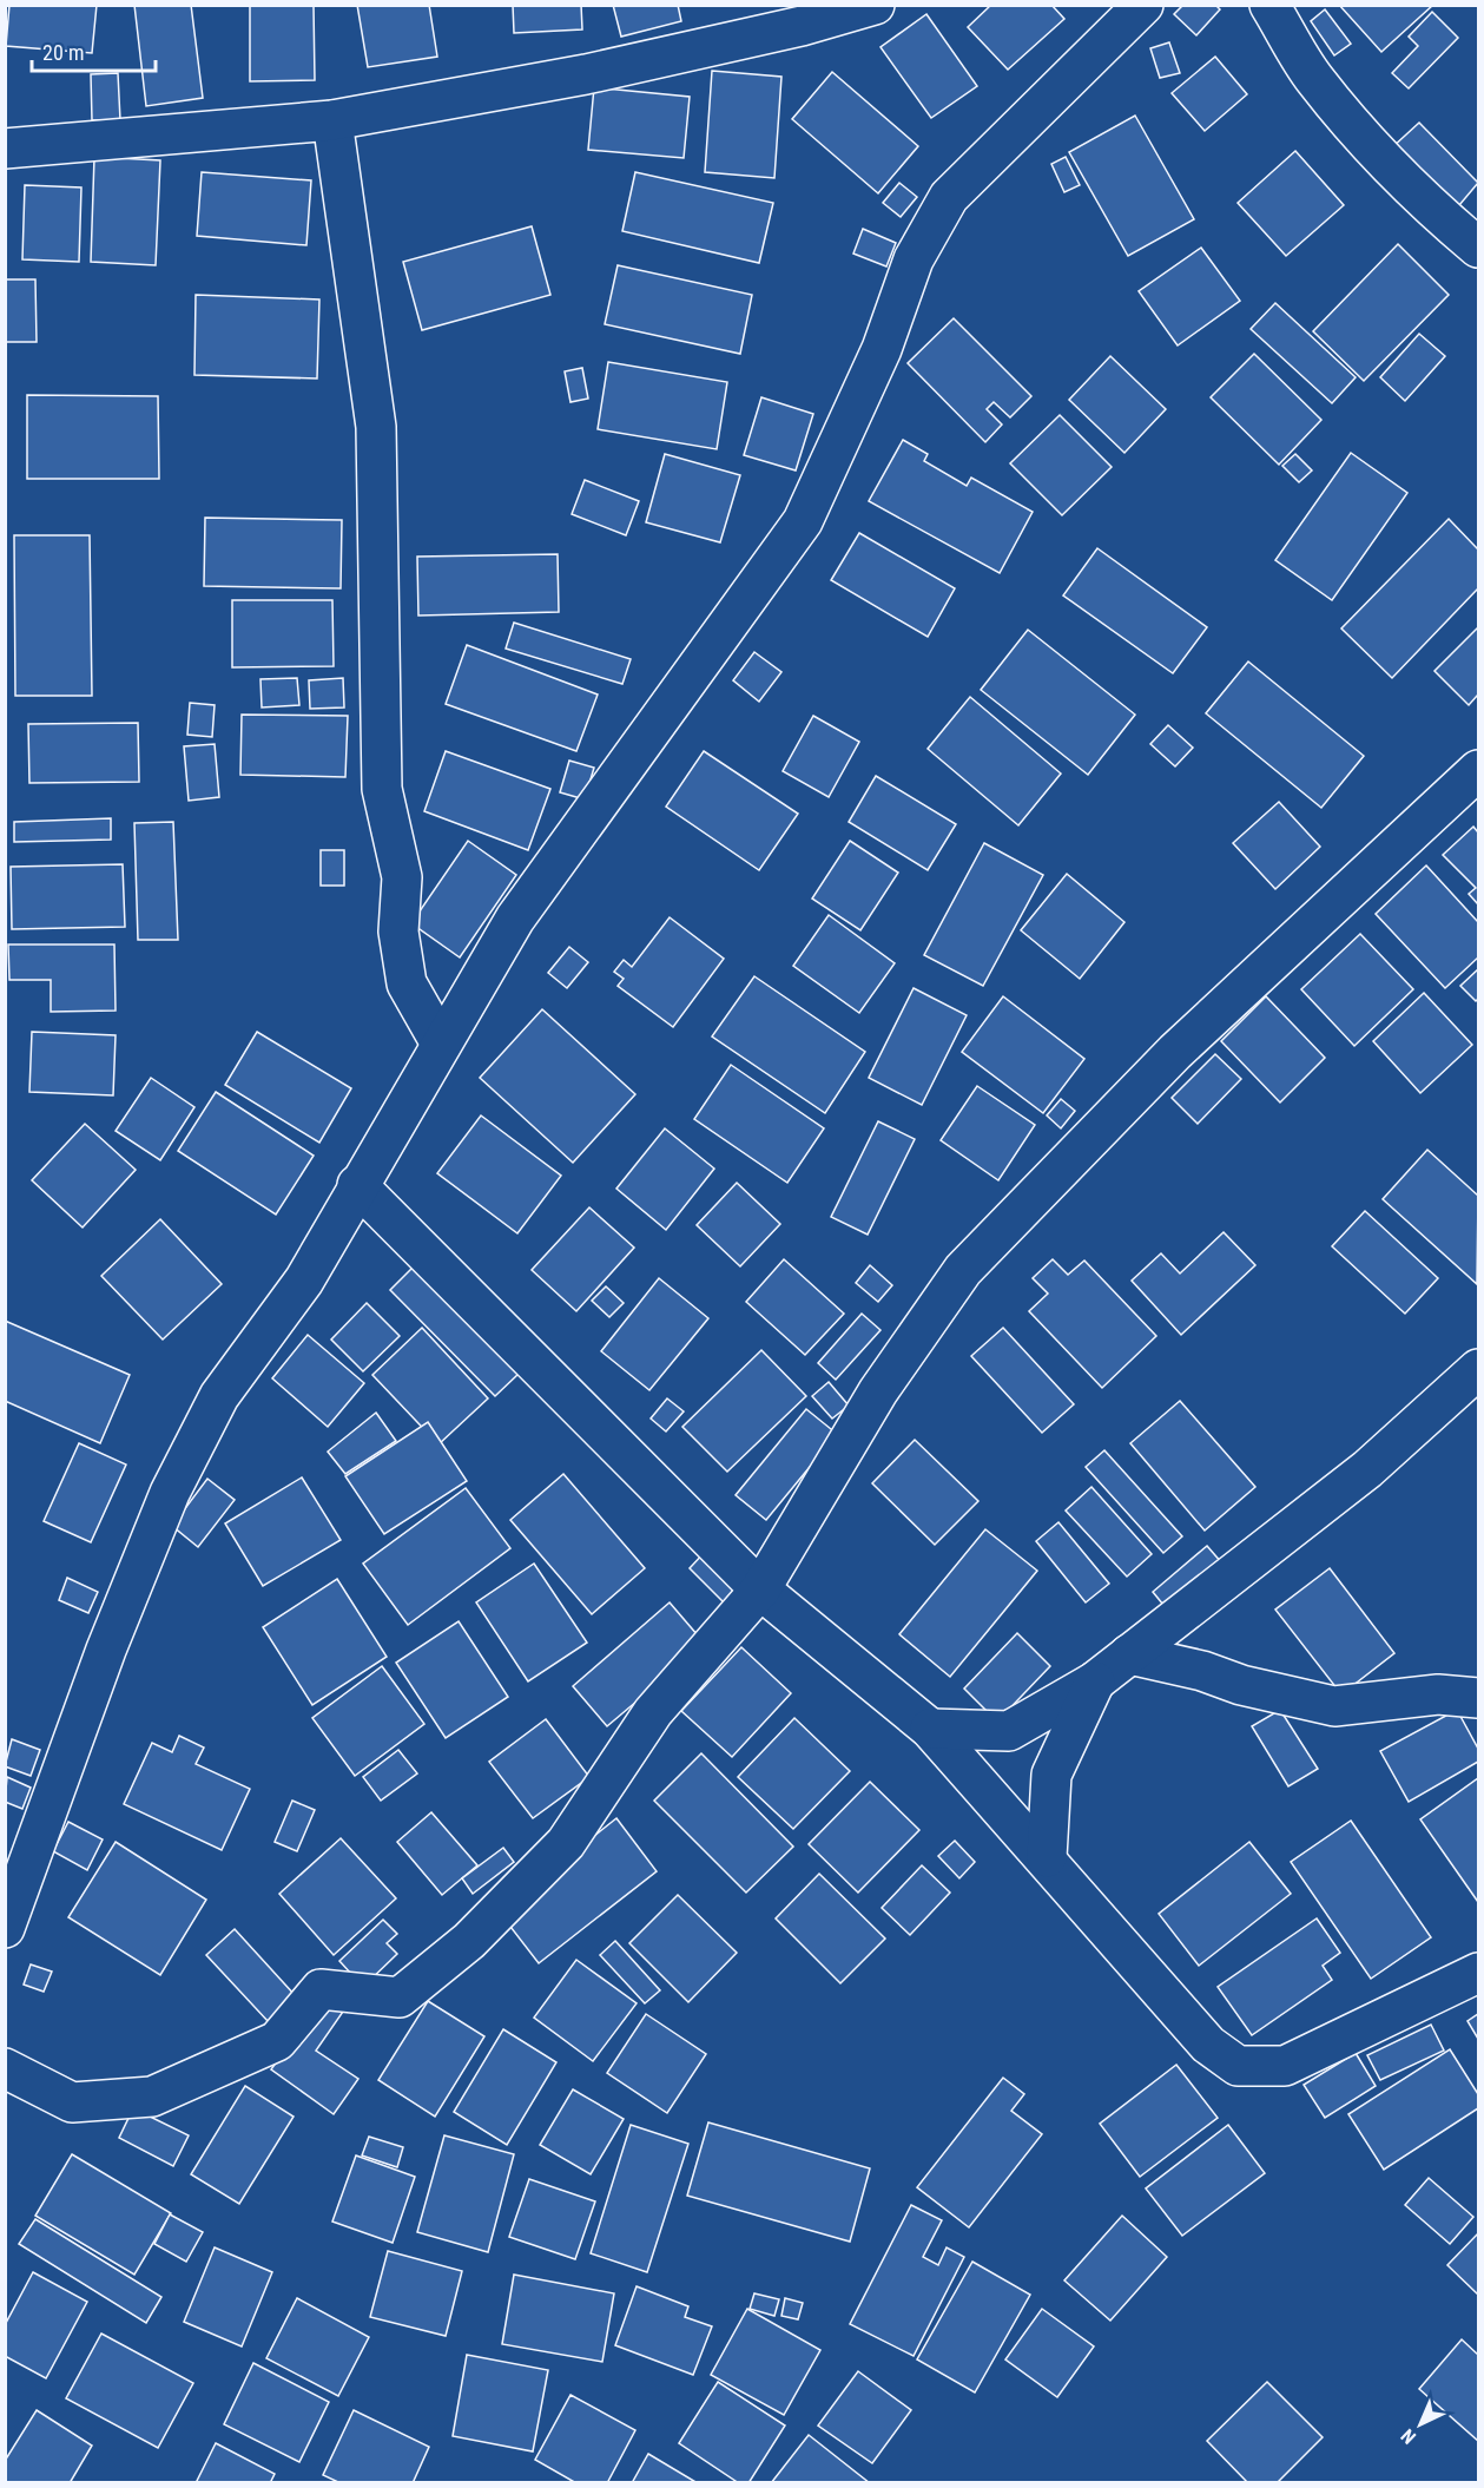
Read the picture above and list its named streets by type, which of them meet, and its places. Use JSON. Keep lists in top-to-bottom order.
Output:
{
  "scale_bar": "20 m",
  "north": "bottom left"
}
